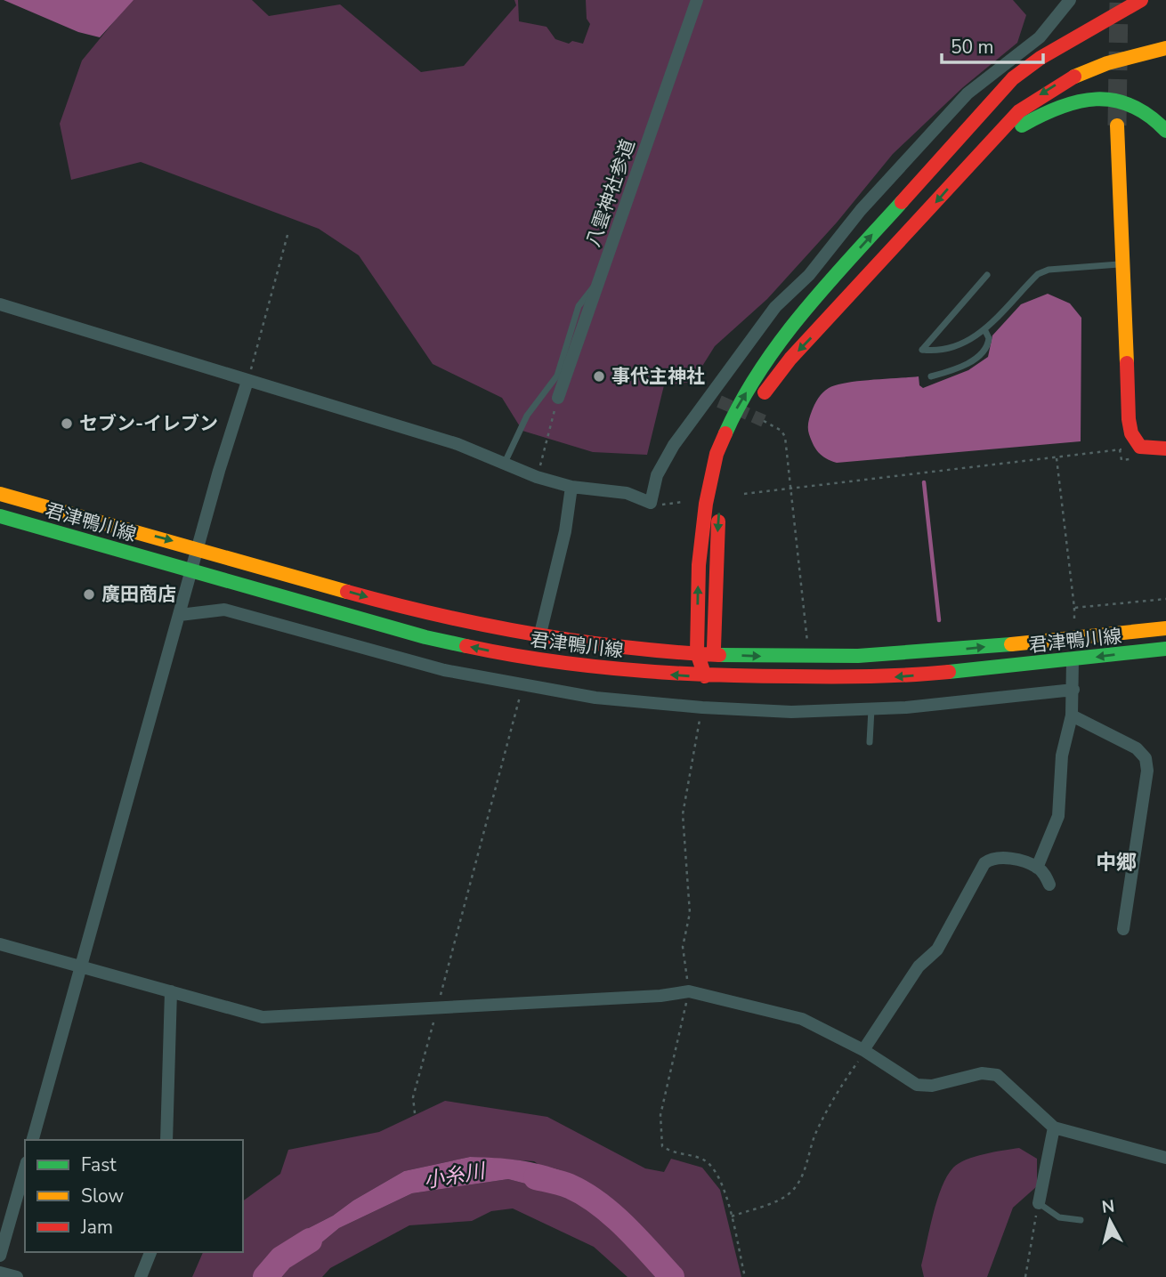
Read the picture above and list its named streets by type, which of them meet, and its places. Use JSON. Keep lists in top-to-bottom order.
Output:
{
  "streets": {
    "main road": ["君津鴨川線"],
    "street": ["八雲神社参道"]
  },
  "districts": ["中郷"],
  "water": ["小糸川"],
  "places": ["事代主神社", "セブン-イレブン", "廣田商店"],
  "legend": ["Fast", "Slow", "Jam"],
  "scale_bar": "50 m",
  "north": "top"
}
